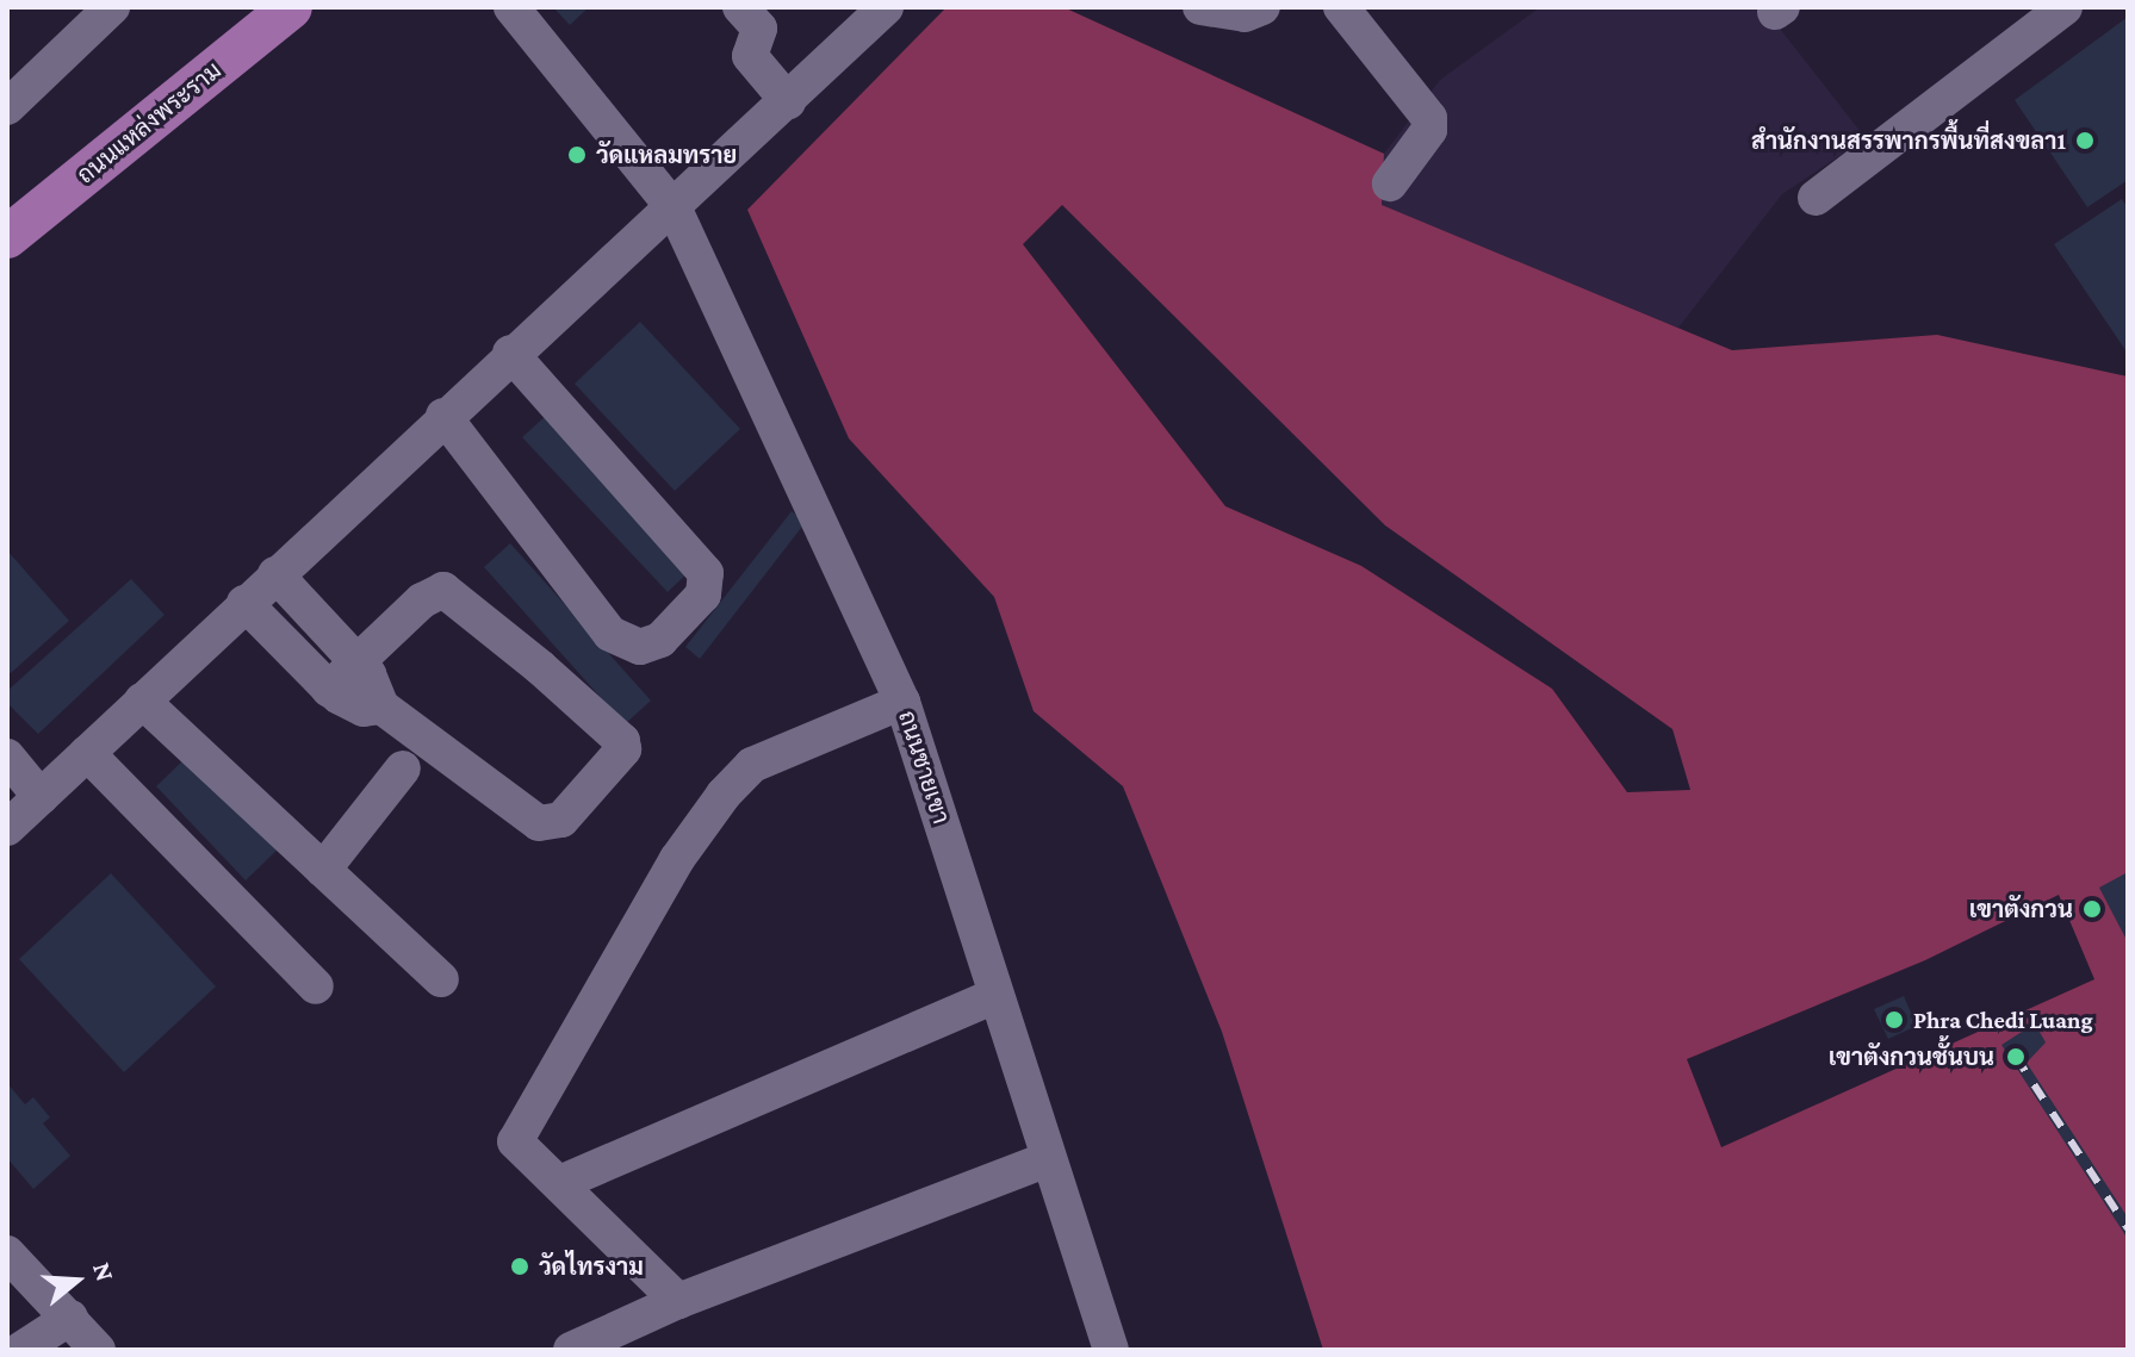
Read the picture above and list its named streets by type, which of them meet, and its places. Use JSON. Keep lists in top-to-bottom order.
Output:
{
  "streets": {
    "main road": ["ถนนแหล่งพระราม"],
    "street": ["ถนนชายเขา"]
  },
  "places": [
    "สำนักงานสรรพากรพื้นที่สงขลา1",
    "วัดแหลมทราย",
    "เขาตังกวน",
    "Phra Chedi Luang",
    "เขาตังกวนชั้นบน",
    "วัดไทรงาม"
  ],
  "north": "right"
}
